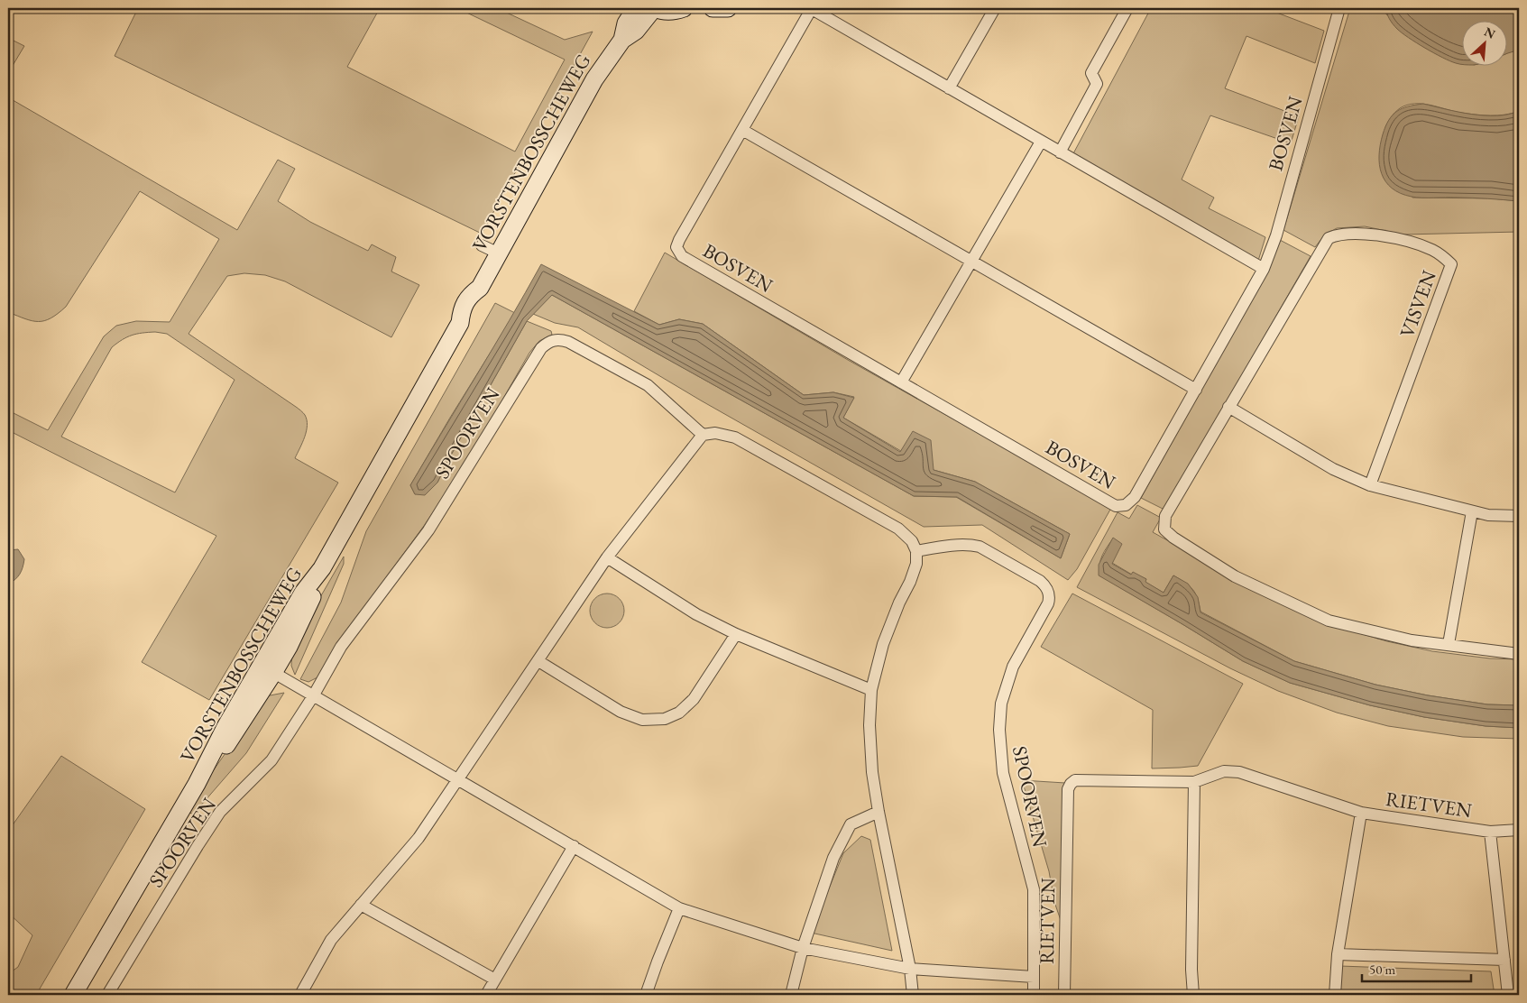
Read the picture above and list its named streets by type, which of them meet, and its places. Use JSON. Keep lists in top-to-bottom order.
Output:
{
  "streets": {
    "street": [
      "BOSVEN",
      "VORSTENBOSSCHEWEG",
      "VISVEN",
      "SPOORVEN",
      "RIETVEN"
    ]
  },
  "scale_bar": "50 m",
  "north": "top right"
}
